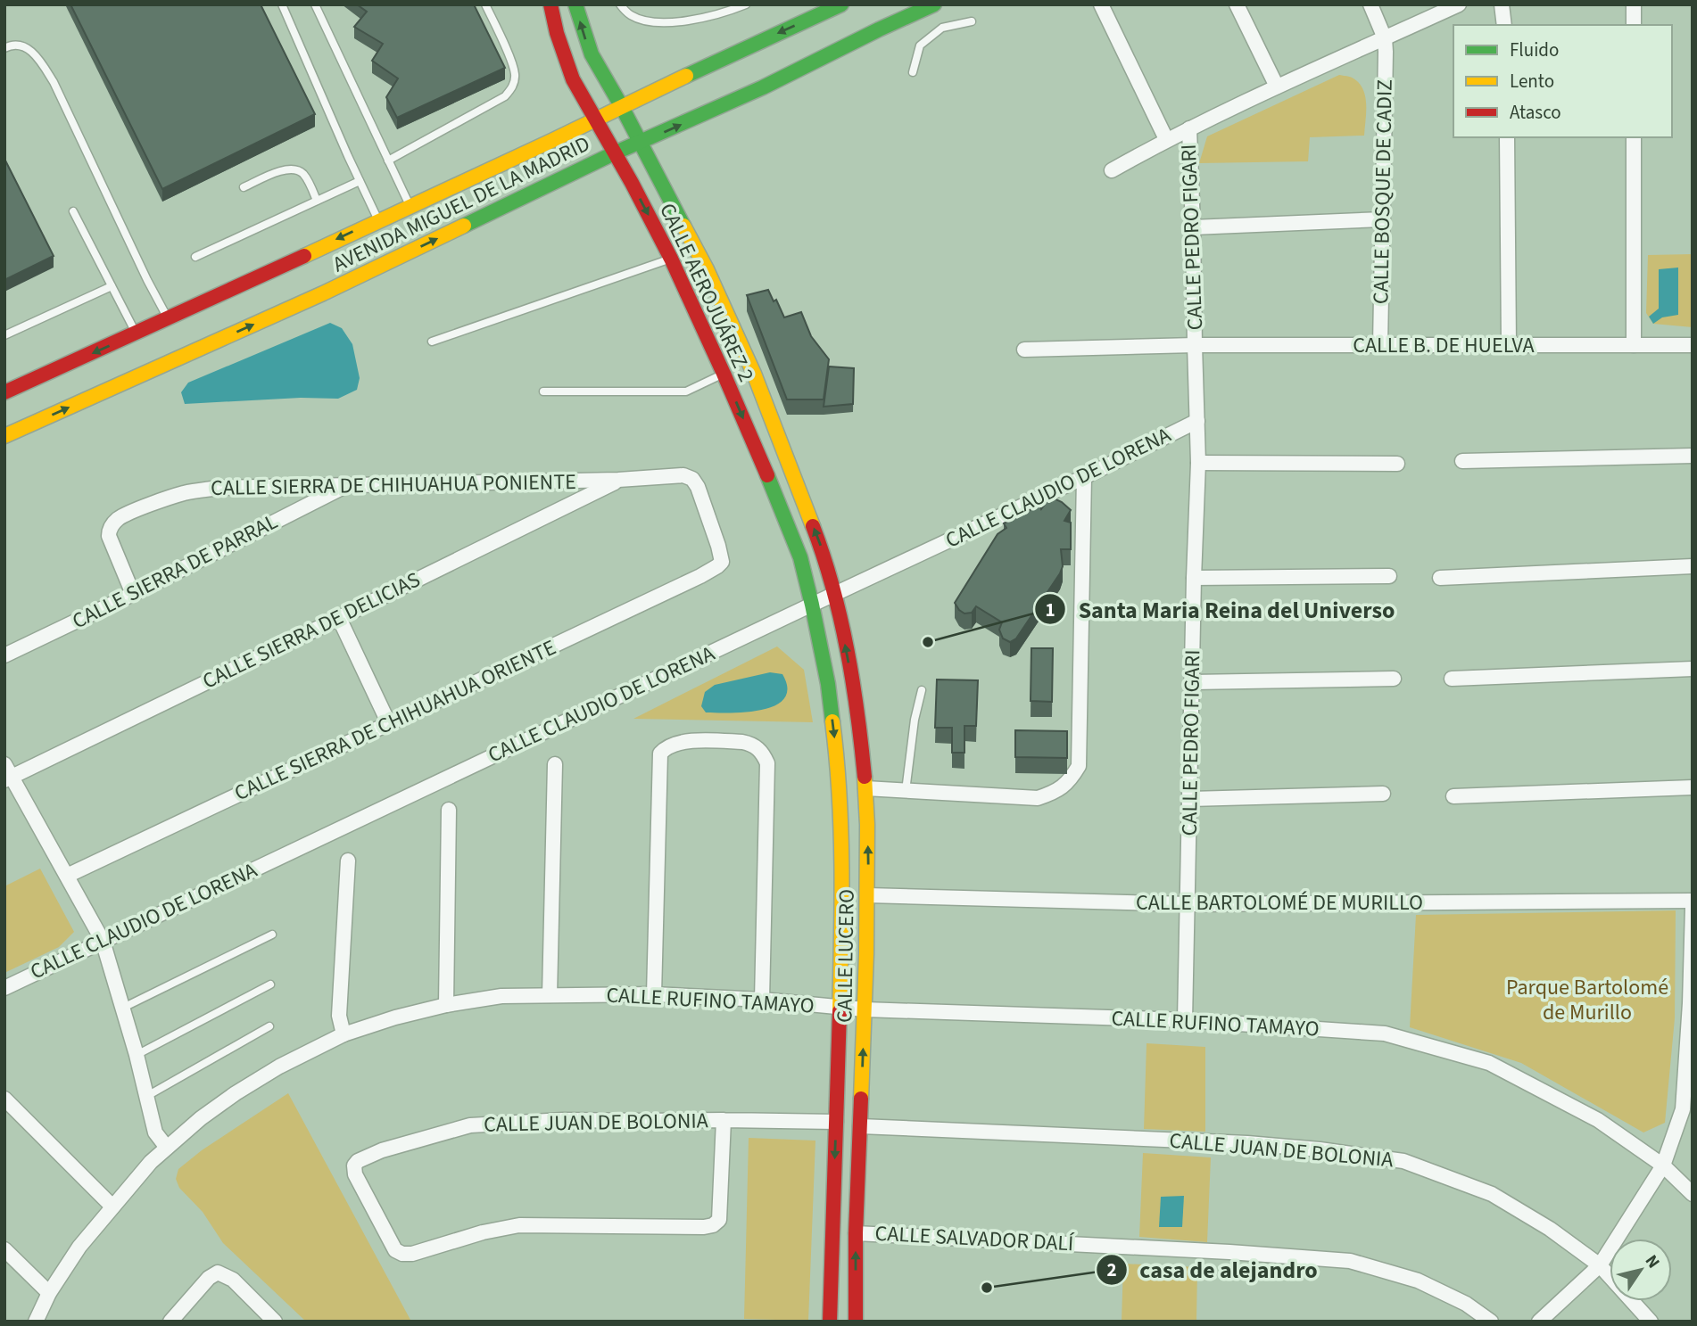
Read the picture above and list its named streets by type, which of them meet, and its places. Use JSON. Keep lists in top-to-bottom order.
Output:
{
  "streets": {
    "street": [
      "CALLE BOSQUE DE CADIZ",
      "AVENIDA MIGUEL DE LA MADRID",
      "CALLE PEDRO FIGARI",
      "CALLE AEROJUÁREZ 2",
      "CALLE B. DE HUELVA",
      "CALLE SIERRA DE CHIHUAHUA PONIENTE",
      "CALLE CLAUDIO DE LORENA",
      "CALLE SIERRA DE PARRAL",
      "CALLE SIERRA DE DELICIAS",
      "CALLE SIERRA DE CHIHUAHUA ORIENTE",
      "CALLE BARTOLOMÉ DE MURILLO",
      "CALLE LUCERO",
      "CALLE RUFINO TAMAYO",
      "CALLE JUAN DE BOLONIA",
      "CALLE SALVADOR DALÍ"
    ]
  },
  "crossings": [
    ["CALLE BOSQUE DE CADIZ", "CALLE B. DE HUELVA"],
    ["AVENIDA MIGUEL DE LA MADRID", "CALLE AEROJUÁREZ 2"],
    ["CALLE PEDRO FIGARI", "CALLE B. DE HUELVA"],
    ["CALLE PEDRO FIGARI", "CALLE CLAUDIO DE LORENA"],
    ["CALLE PEDRO FIGARI", "CALLE BARTOLOMÉ DE MURILLO"],
    ["CALLE PEDRO FIGARI", "CALLE RUFINO TAMAYO"],
    ["CALLE AEROJUÁREZ 2", "CALLE CLAUDIO DE LORENA"],
    ["CALLE AEROJUÁREZ 2", "CALLE LUCERO"],
    ["CALLE SIERRA DE CHIHUAHUA PONIENTE", "CALLE SIERRA DE PARRAL"],
    ["CALLE SIERRA DE CHIHUAHUA PONIENTE", "CALLE SIERRA DE DELICIAS"],
    ["CALLE SIERRA DE CHIHUAHUA PONIENTE", "CALLE SIERRA DE CHIHUAHUA ORIENTE"],
    ["CALLE CLAUDIO DE LORENA", "CALLE LUCERO"],
    ["CALLE BARTOLOMÉ DE MURILLO", "CALLE LUCERO"],
    ["CALLE LUCERO", "CALLE RUFINO TAMAYO"],
    ["CALLE LUCERO", "CALLE JUAN DE BOLONIA"],
    ["CALLE LUCERO", "CALLE SALVADOR DALÍ"]
  ],
  "parks": ["Parque Bartolomé de Murillo"],
  "places": ["Santa Maria Reina del Universo", "casa de alejandro"],
  "legend": ["Fluido", "Lento", "Atasco"],
  "north": "top right"
}
